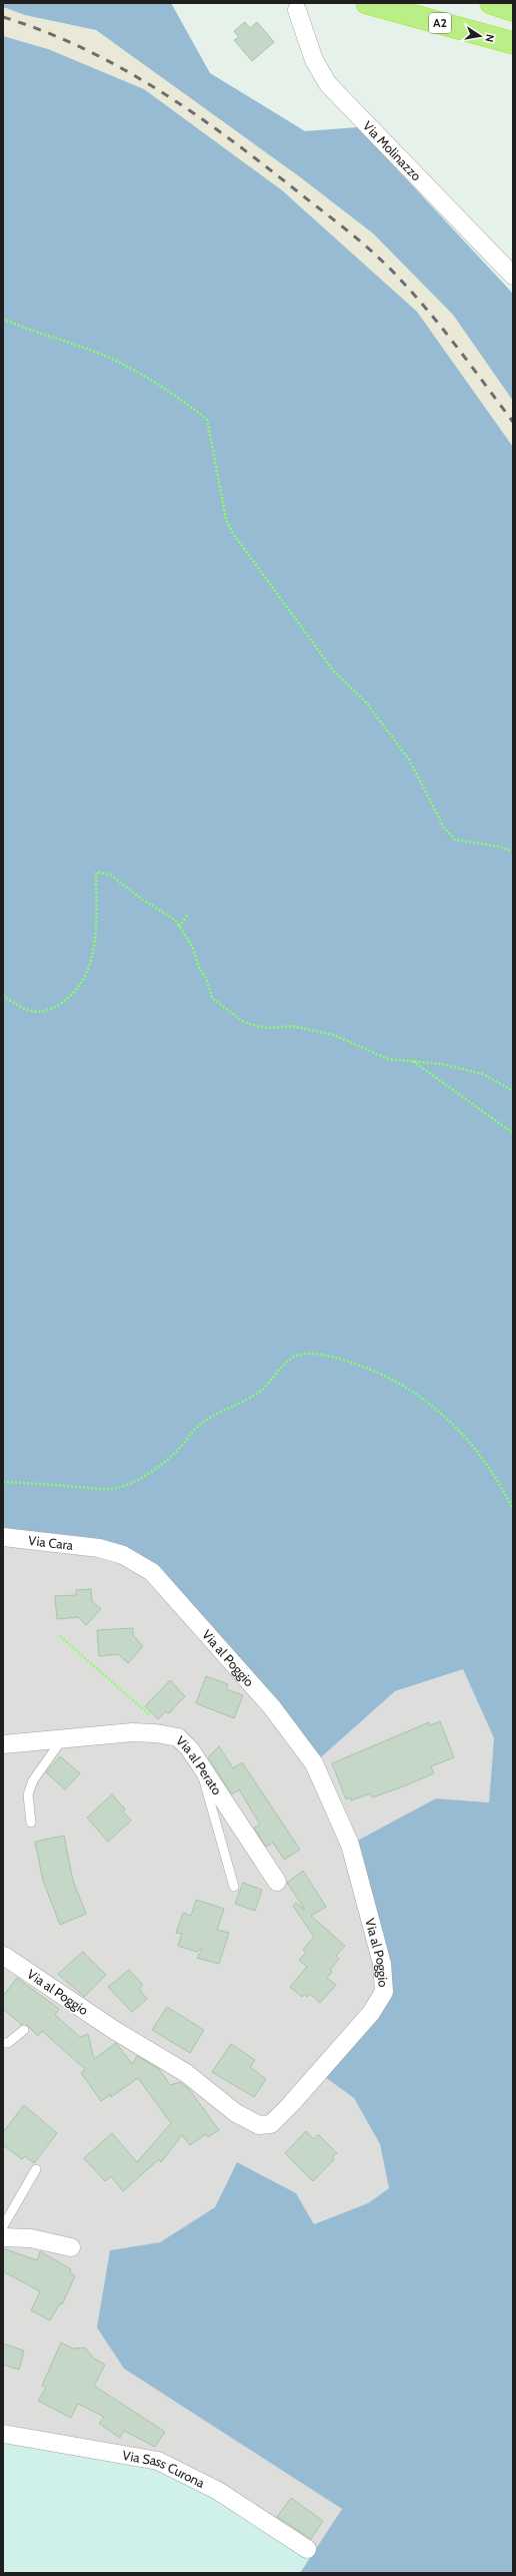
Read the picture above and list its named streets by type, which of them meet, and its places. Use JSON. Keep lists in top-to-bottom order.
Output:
{
  "streets": {
    "highway": ["A2"],
    "street": [
      "Via Molinazzo",
      "Via Cara",
      "Via al Poggio",
      "Via al Perato",
      "Via Sass Curona"
    ]
  },
  "crossings": [
    ["Via Cara", "Via al Poggio"]
  ],
  "north": "right"
}
